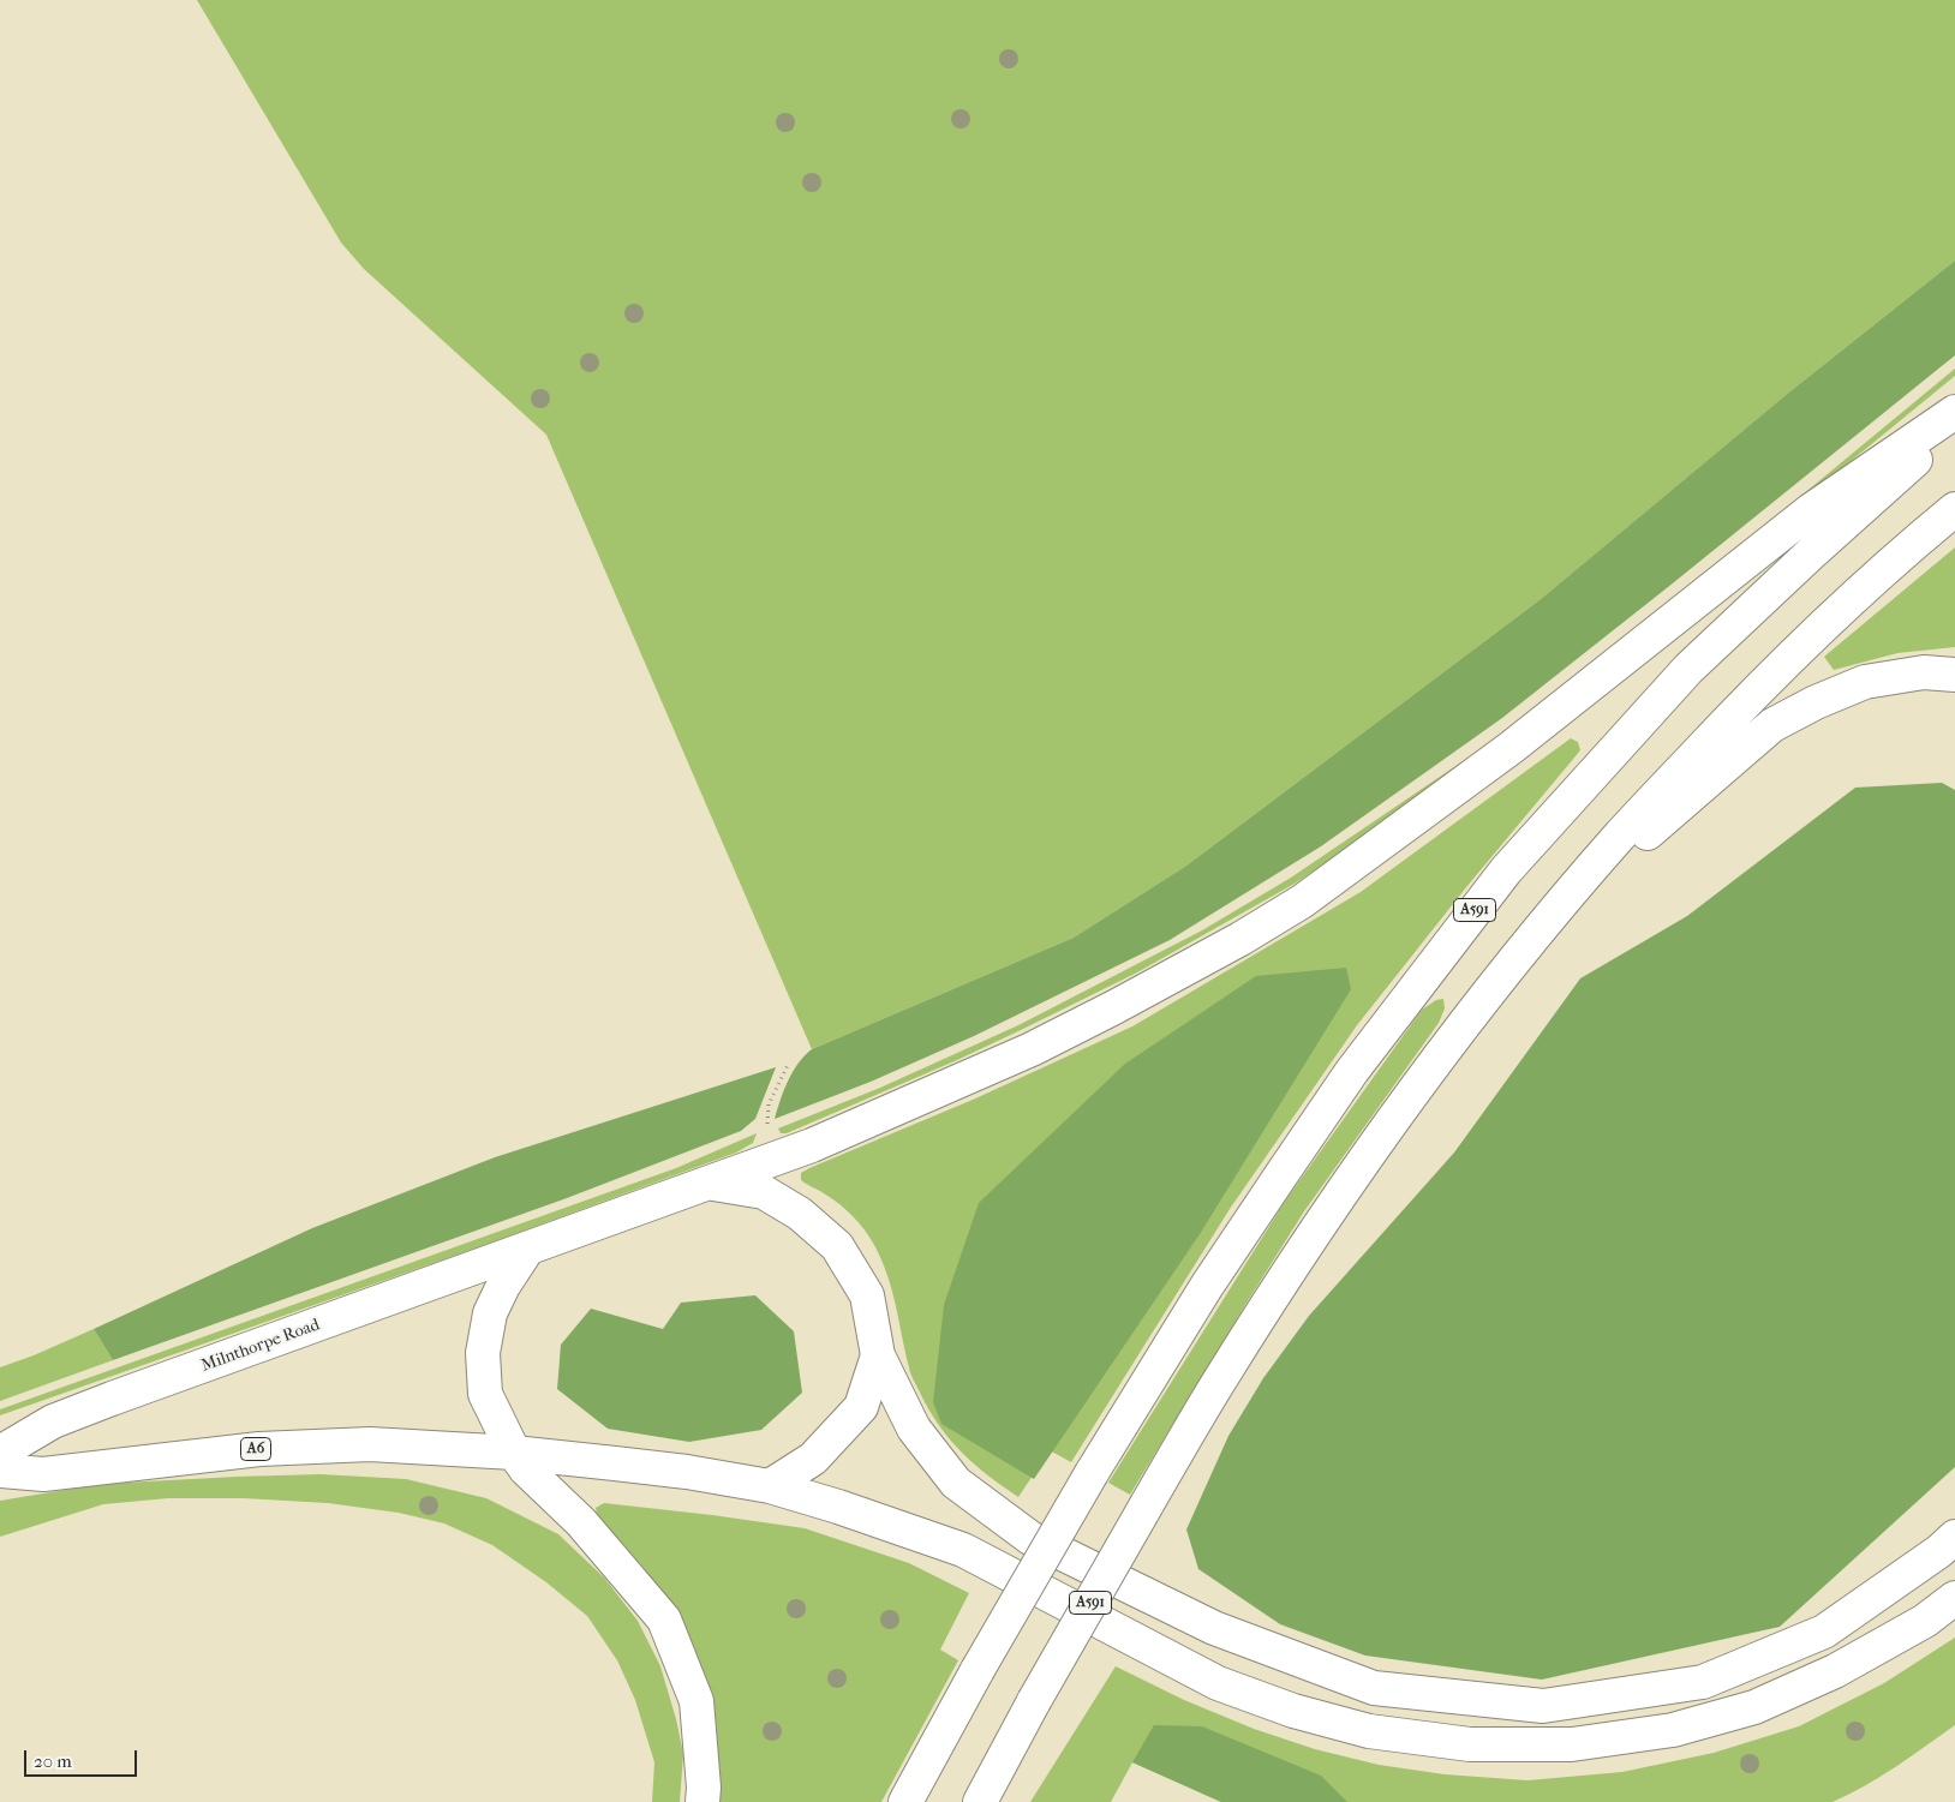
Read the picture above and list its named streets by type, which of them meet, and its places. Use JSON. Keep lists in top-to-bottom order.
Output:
{
  "streets": {
    "highway": ["A591", "Milnthorpe Road", "A6"]
  },
  "scale_bar": "20 m"
}
